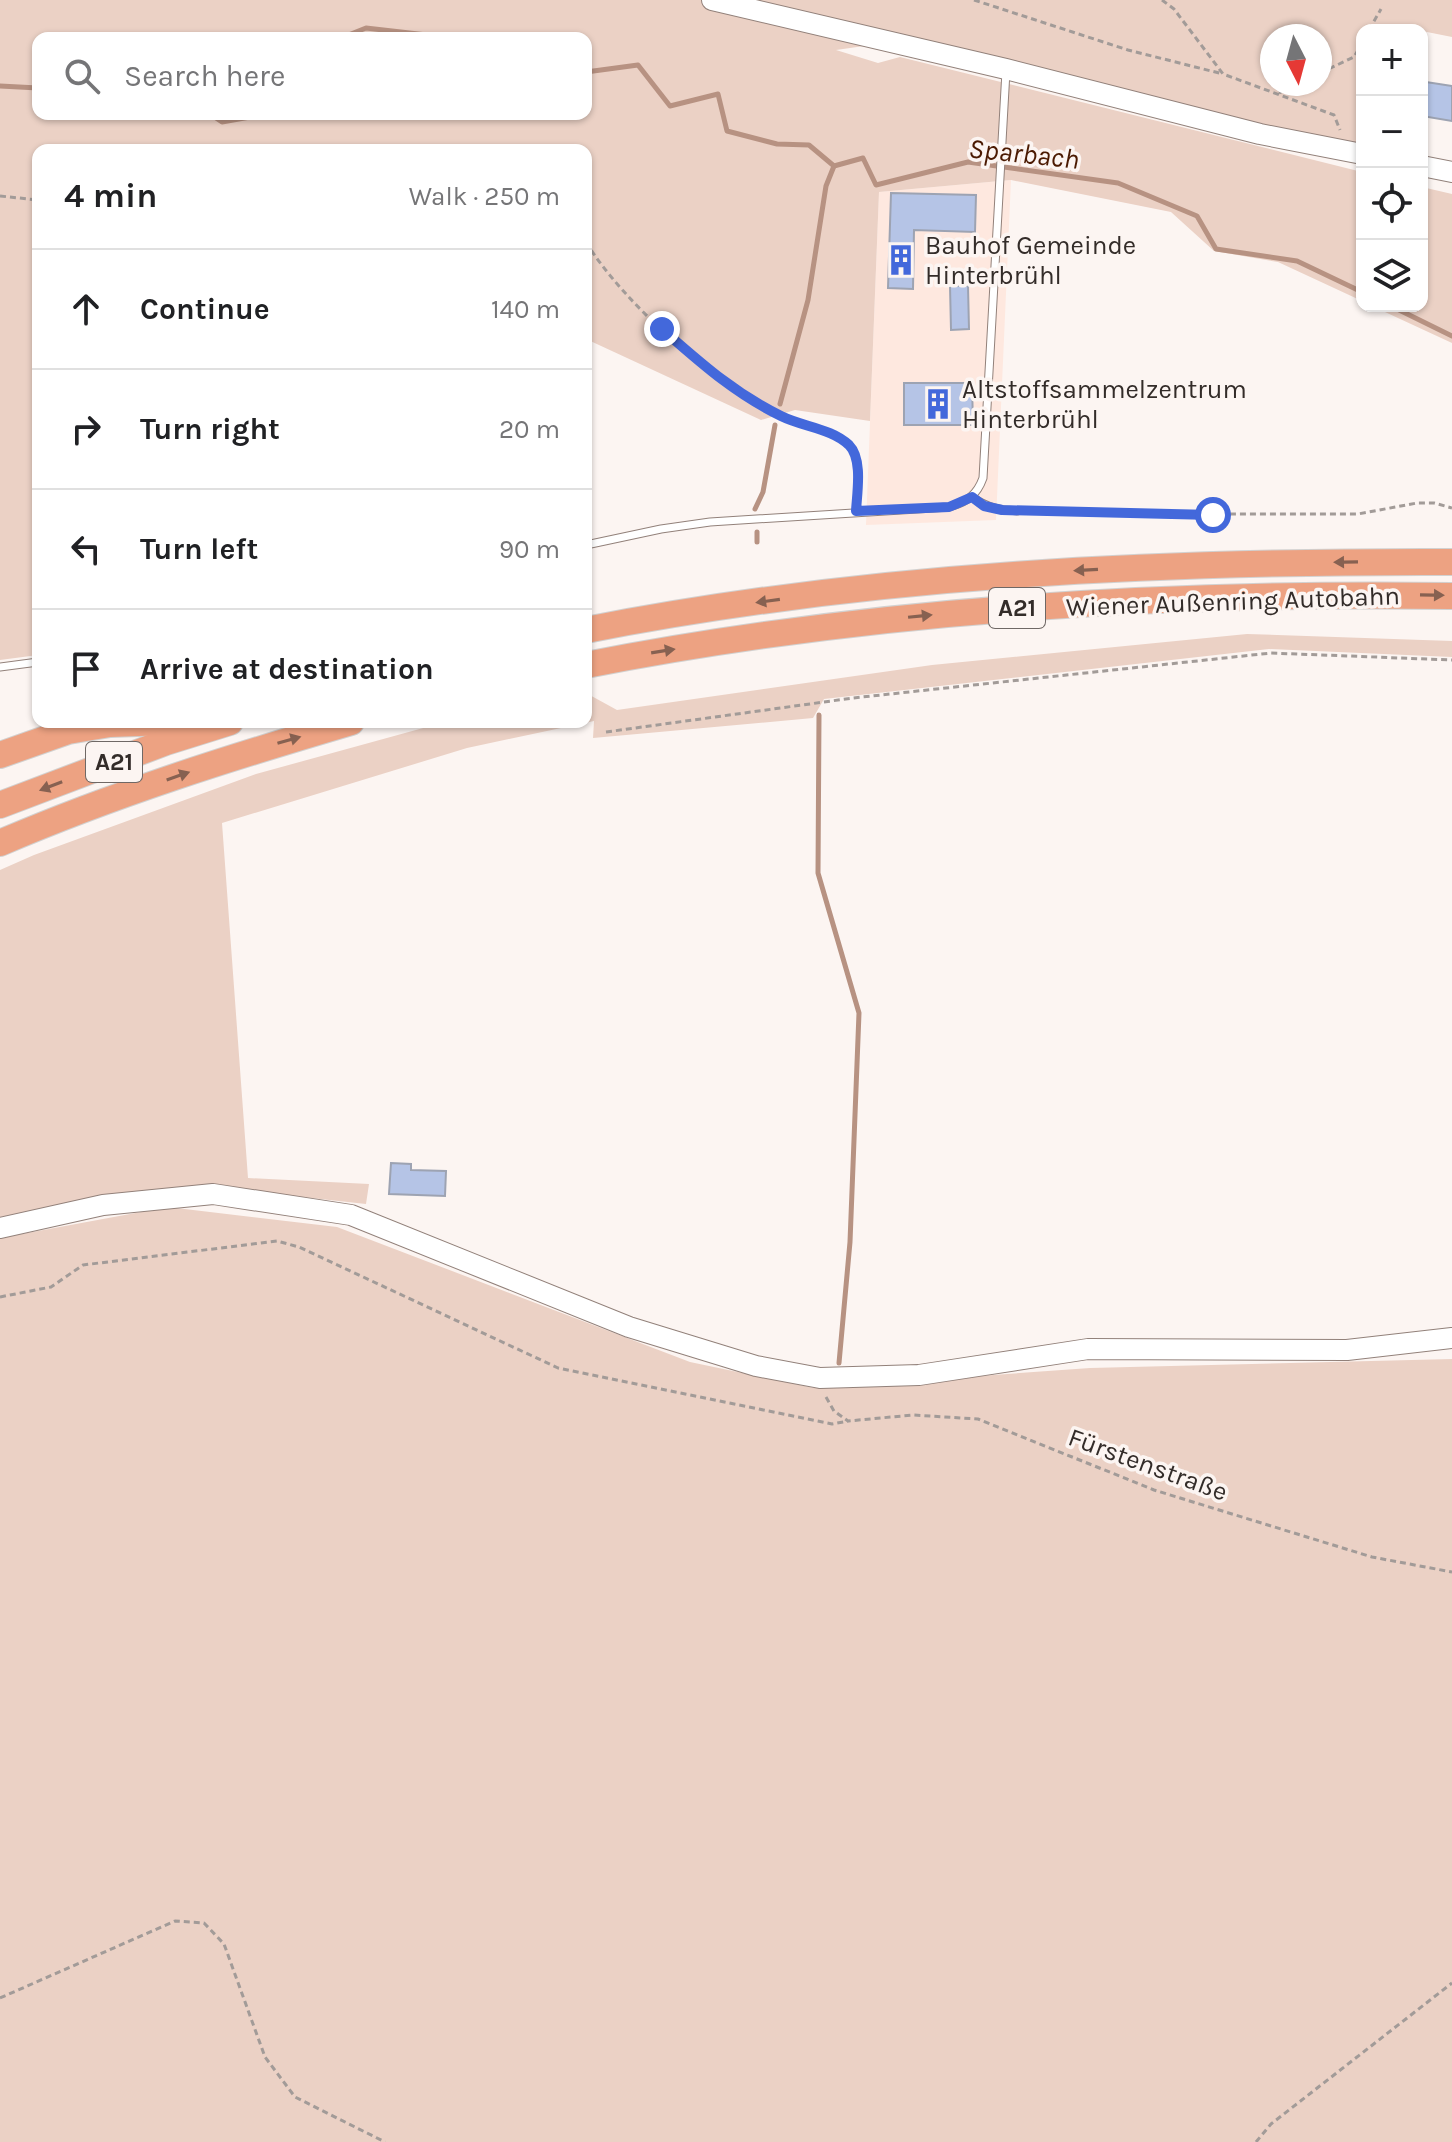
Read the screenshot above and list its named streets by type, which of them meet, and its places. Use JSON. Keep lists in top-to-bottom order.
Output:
{
  "streets": {
    "highway": ["Wiener Außenring Autobahn", "A21"],
    "path": ["Fürstenstraße"]
  },
  "water": ["Sparbach"],
  "places": {
    "building": ["Bauhof Gemeinde Hinterbrühl", "Altstoffsammelzentrum Hinterbrühl"]
  },
  "north": "bottom",
  "page": {
    "map_buttons": ["+", "−"],
    "search": "Search here",
    "heading": ["4 min", "Walk · 250 m"],
    "list": [
      ["Continue", "140 m"],
      ["Turn right", "20 m"],
      ["Turn left", "90 m"],
      "Arrive at destination"
    ]
  }
}
